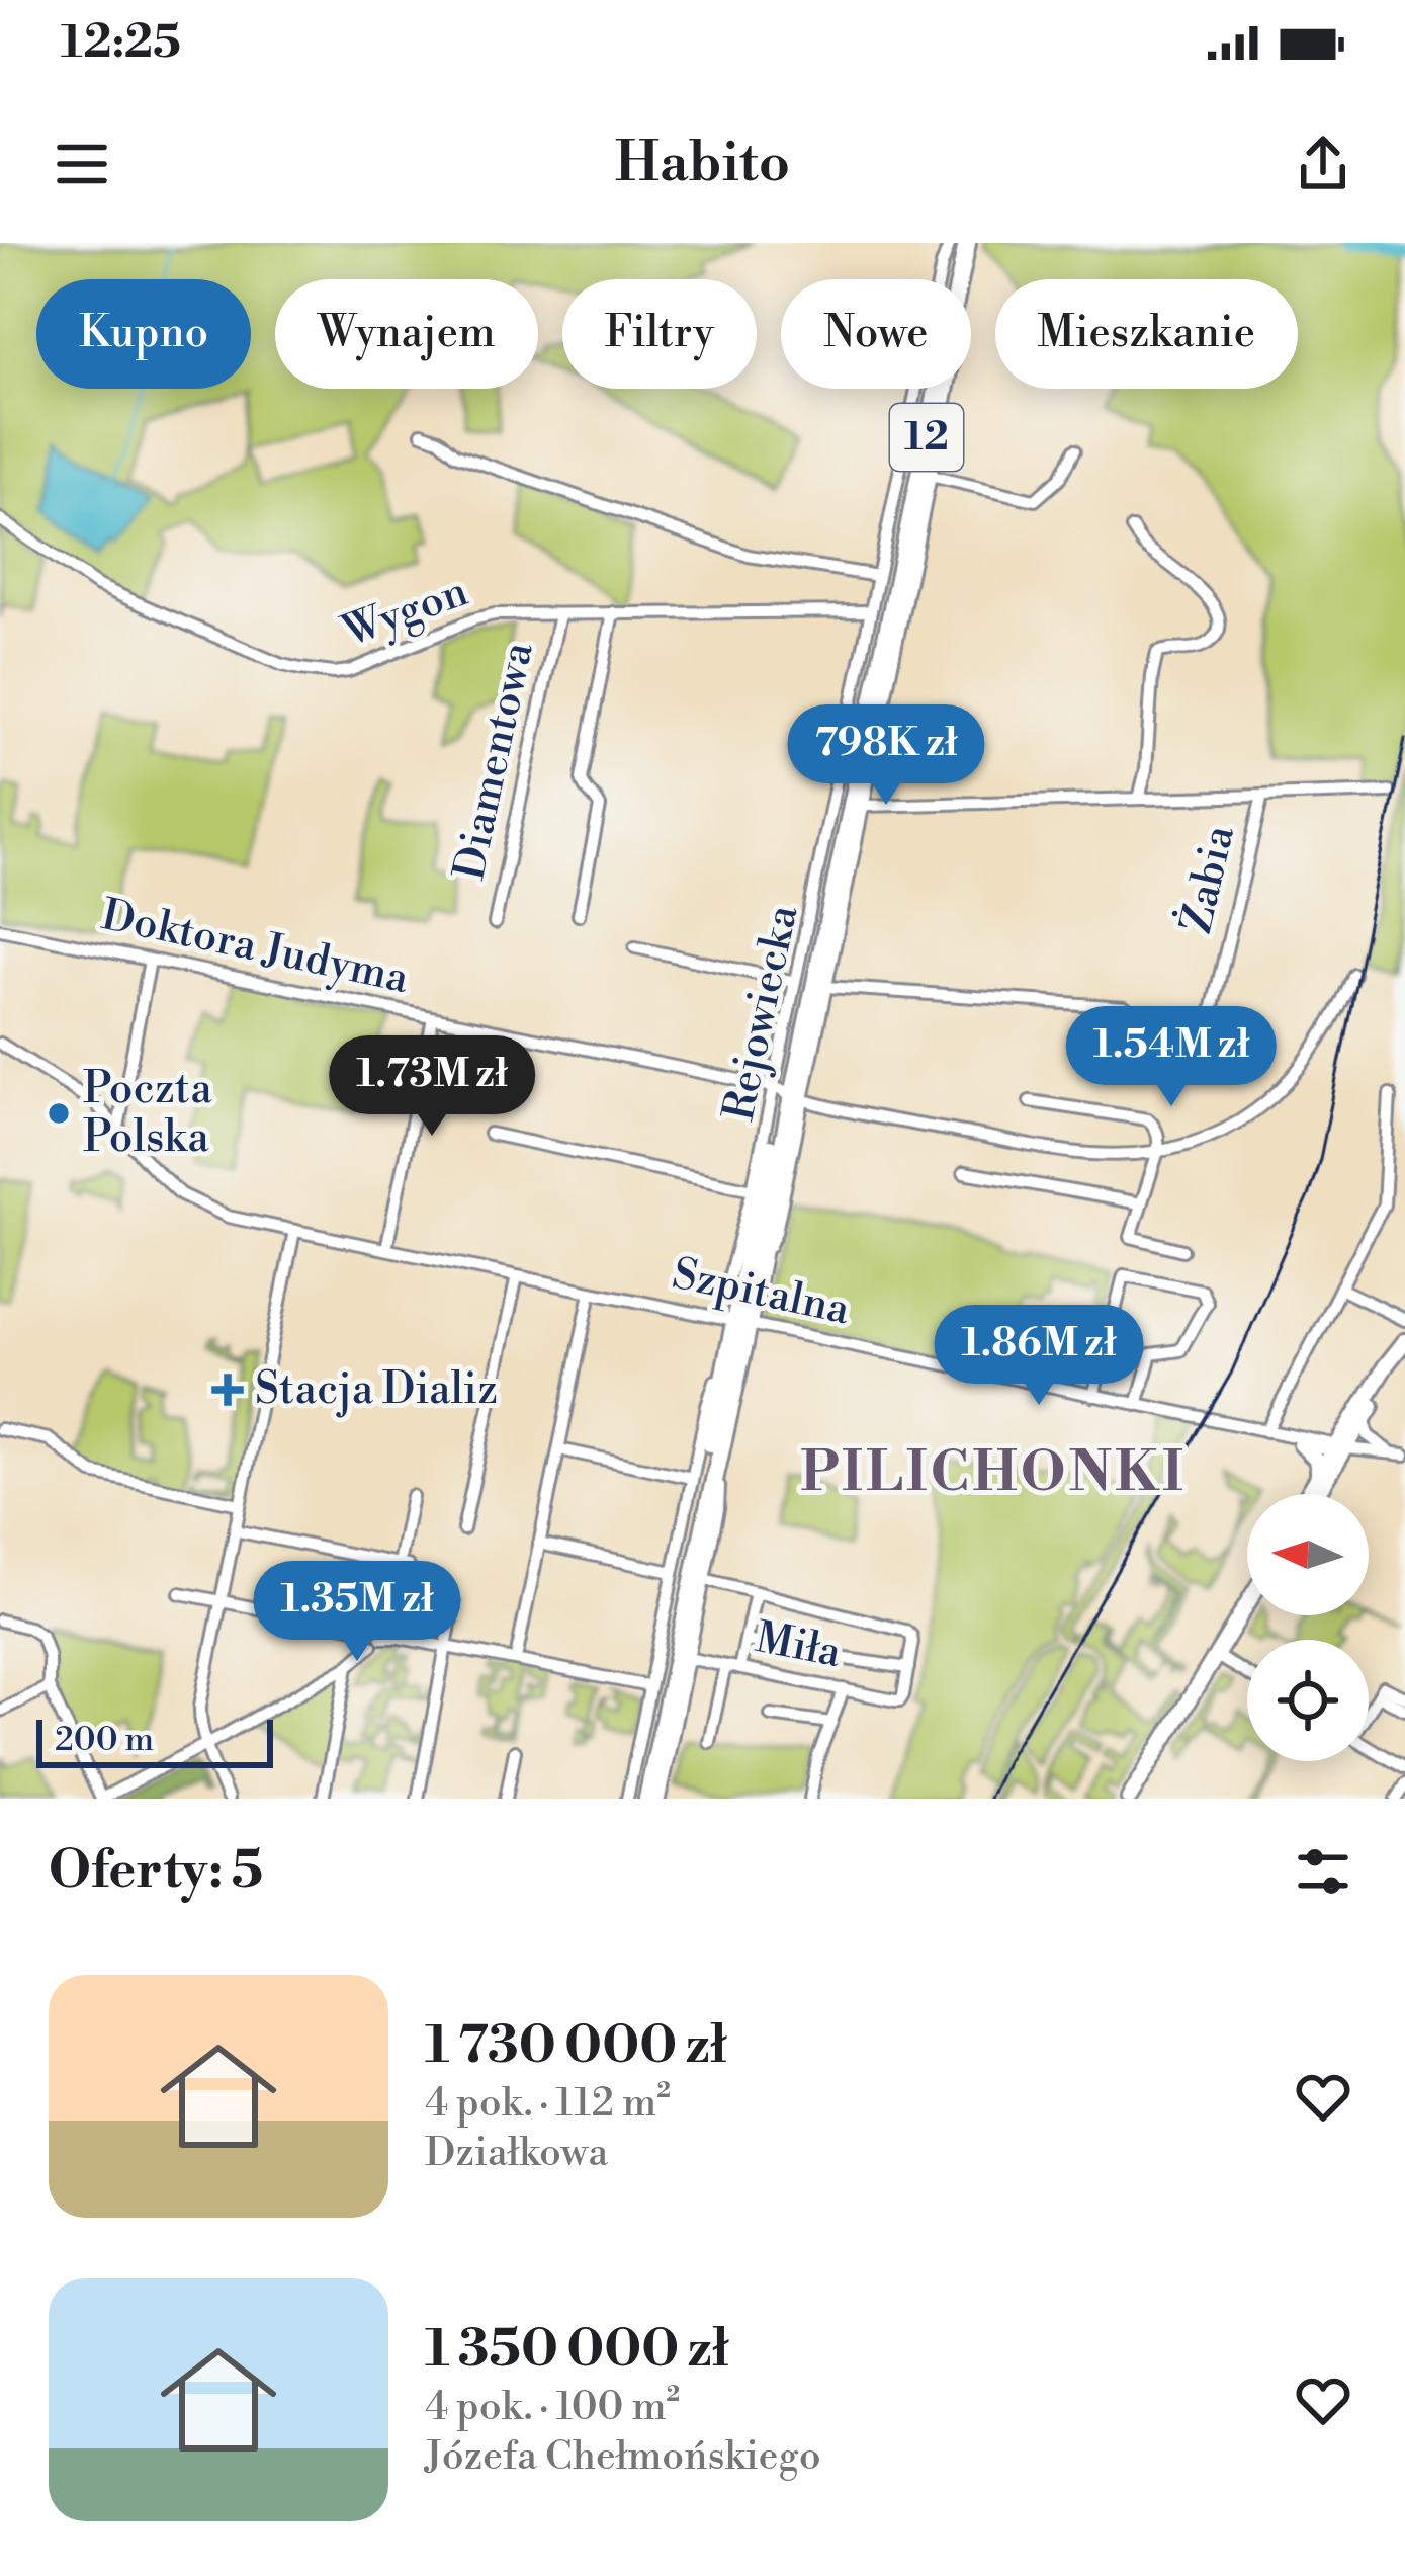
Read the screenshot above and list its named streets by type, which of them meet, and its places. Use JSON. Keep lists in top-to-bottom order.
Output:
{
  "streets": {
    "highway": ["12", "Rejowiecka"],
    "street": [
      "Wygon",
      "Diamentowa",
      "Żabia",
      "Doktora Judyma",
      "Szpitalna",
      "Miła"
    ]
  },
  "crossings": [
    ["Wygon", "Diamentowa"],
    ["Doktora Judyma", "Rejowiecka"],
    ["Rejowiecka", "Szpitalna"],
    ["Rejowiecka", "Miła"]
  ],
  "districts": ["PILICHONKI"],
  "places": {
    "other": ["Poczta Polska"],
    "health": ["Stacja Dializ"]
  },
  "scale_bar": "200 m",
  "north": "left",
  "page": {
    "status": "12:25",
    "header": "Habito",
    "chip": [
      "Kupno",
      "Wynajem",
      "Filtry",
      "Nowe",
      "Mieszkanie"
    ],
    "price": [
      "798K zł",
      "1.54M zł",
      "1.73M zł",
      "1.86M zł",
      "1.35M zł"
    ],
    "scale": "200 m",
    "heading": "Oferty: 5",
    "list": [
      {
        "name": "1 730 000 zł",
        "note": "4 pok. · 112 m² · Działkowa"
      },
      {
        "name": "1 350 000 zł",
        "note": "4 pok. · 100 m² · Józefa Chełmońskiego"
      }
    ]
  }
}
